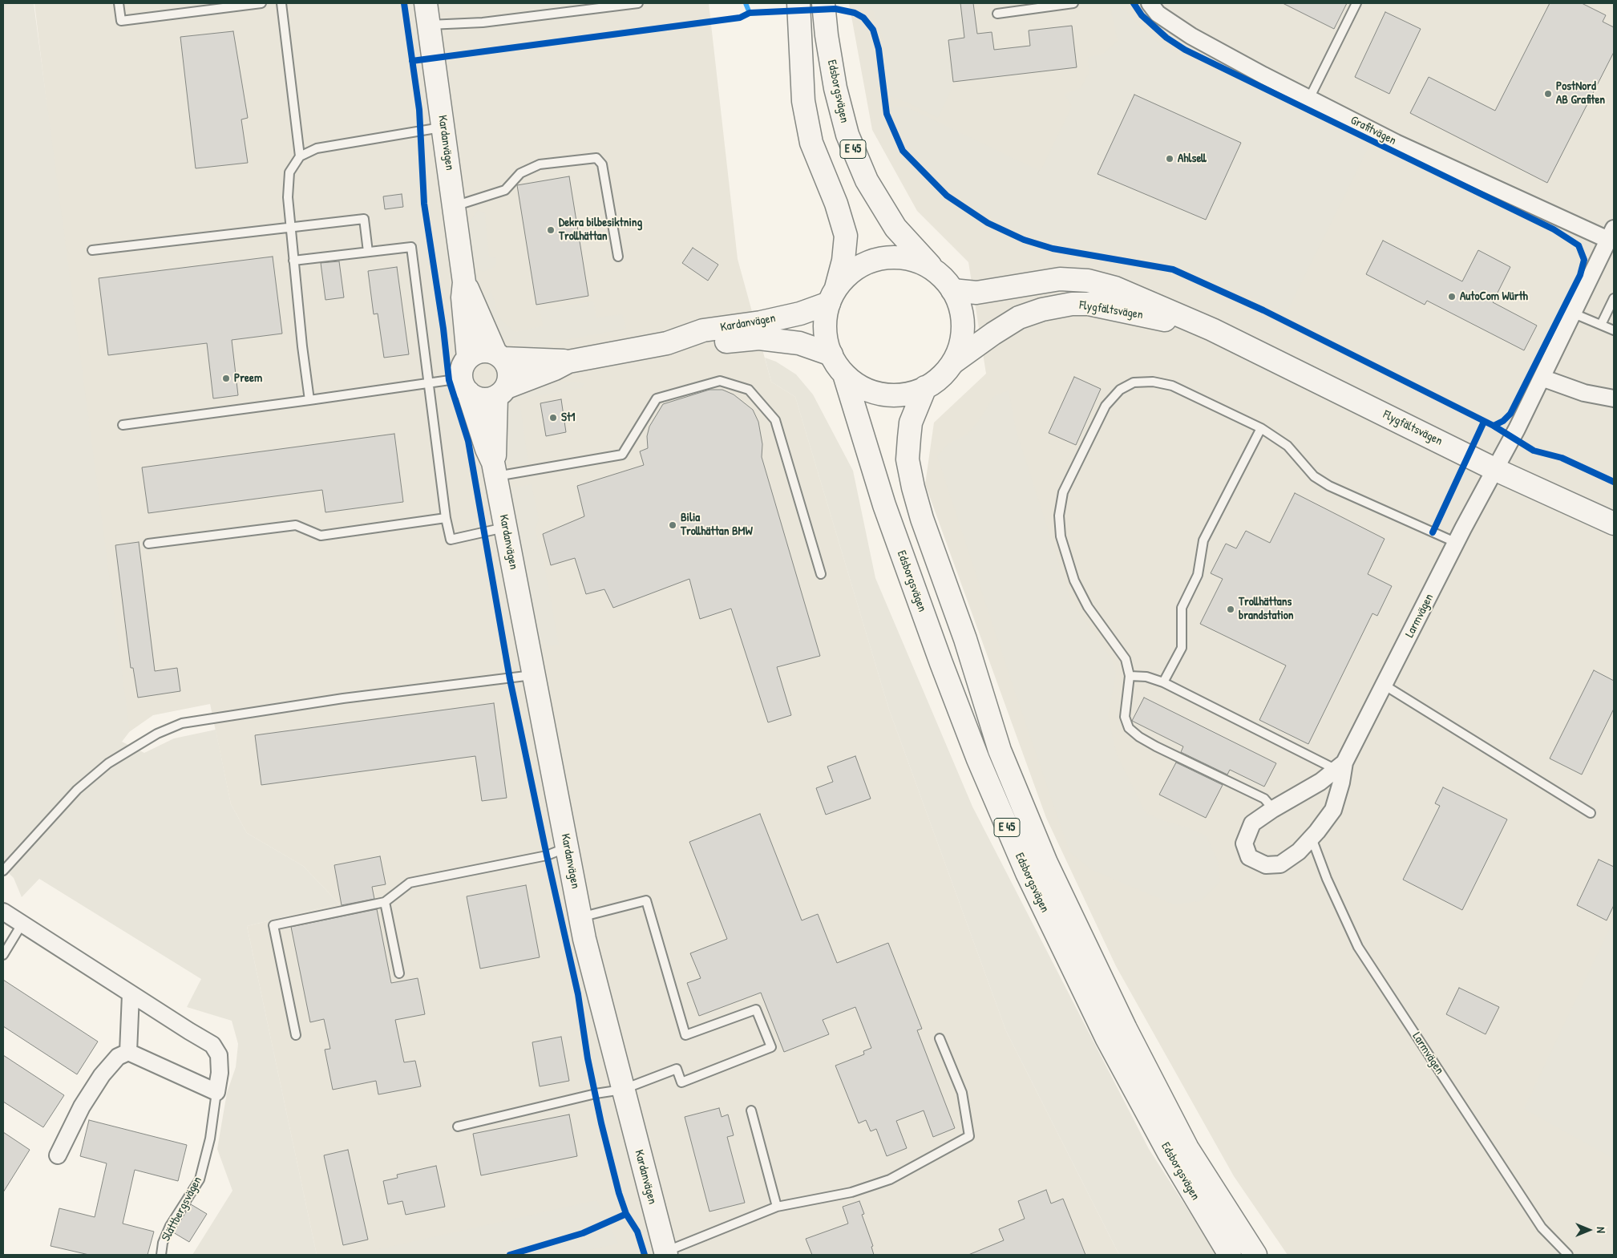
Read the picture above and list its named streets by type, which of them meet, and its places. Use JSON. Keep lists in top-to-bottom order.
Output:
{
  "streets": {
    "main road": [
      "Edsborgsvägen",
      "Kardanvägen",
      "E 45",
      "Flygfältsvägen"
    ],
    "street": ["Grafitvägen", "Larmvägen", "Slättbergsvägen"]
  },
  "crossings": [
    ["Edsborgsvägen", "Kardanvägen"],
    ["Edsborgsvägen", "E 45"],
    ["Edsborgsvägen", "Flygfältsvägen"],
    ["Grafitvägen", "Flygfältsvägen"],
    ["Grafitvägen", "Larmvägen"],
    ["Kardanvägen", "E 45"],
    ["Kardanvägen", "Flygfältsvägen"],
    ["E 45", "Flygfältsvägen"],
    ["Flygfältsvägen", "Larmvägen"]
  ],
  "places": [
    "PostNord AB Grafiten",
    "Ahlsell",
    "Dekra bilbesiktning Trollhättan",
    "AutoCom Würth",
    "Preem",
    "St1",
    "Bilia Trollhättan BMW",
    "Trollhättans brandstation"
  ],
  "north": "right"
}
